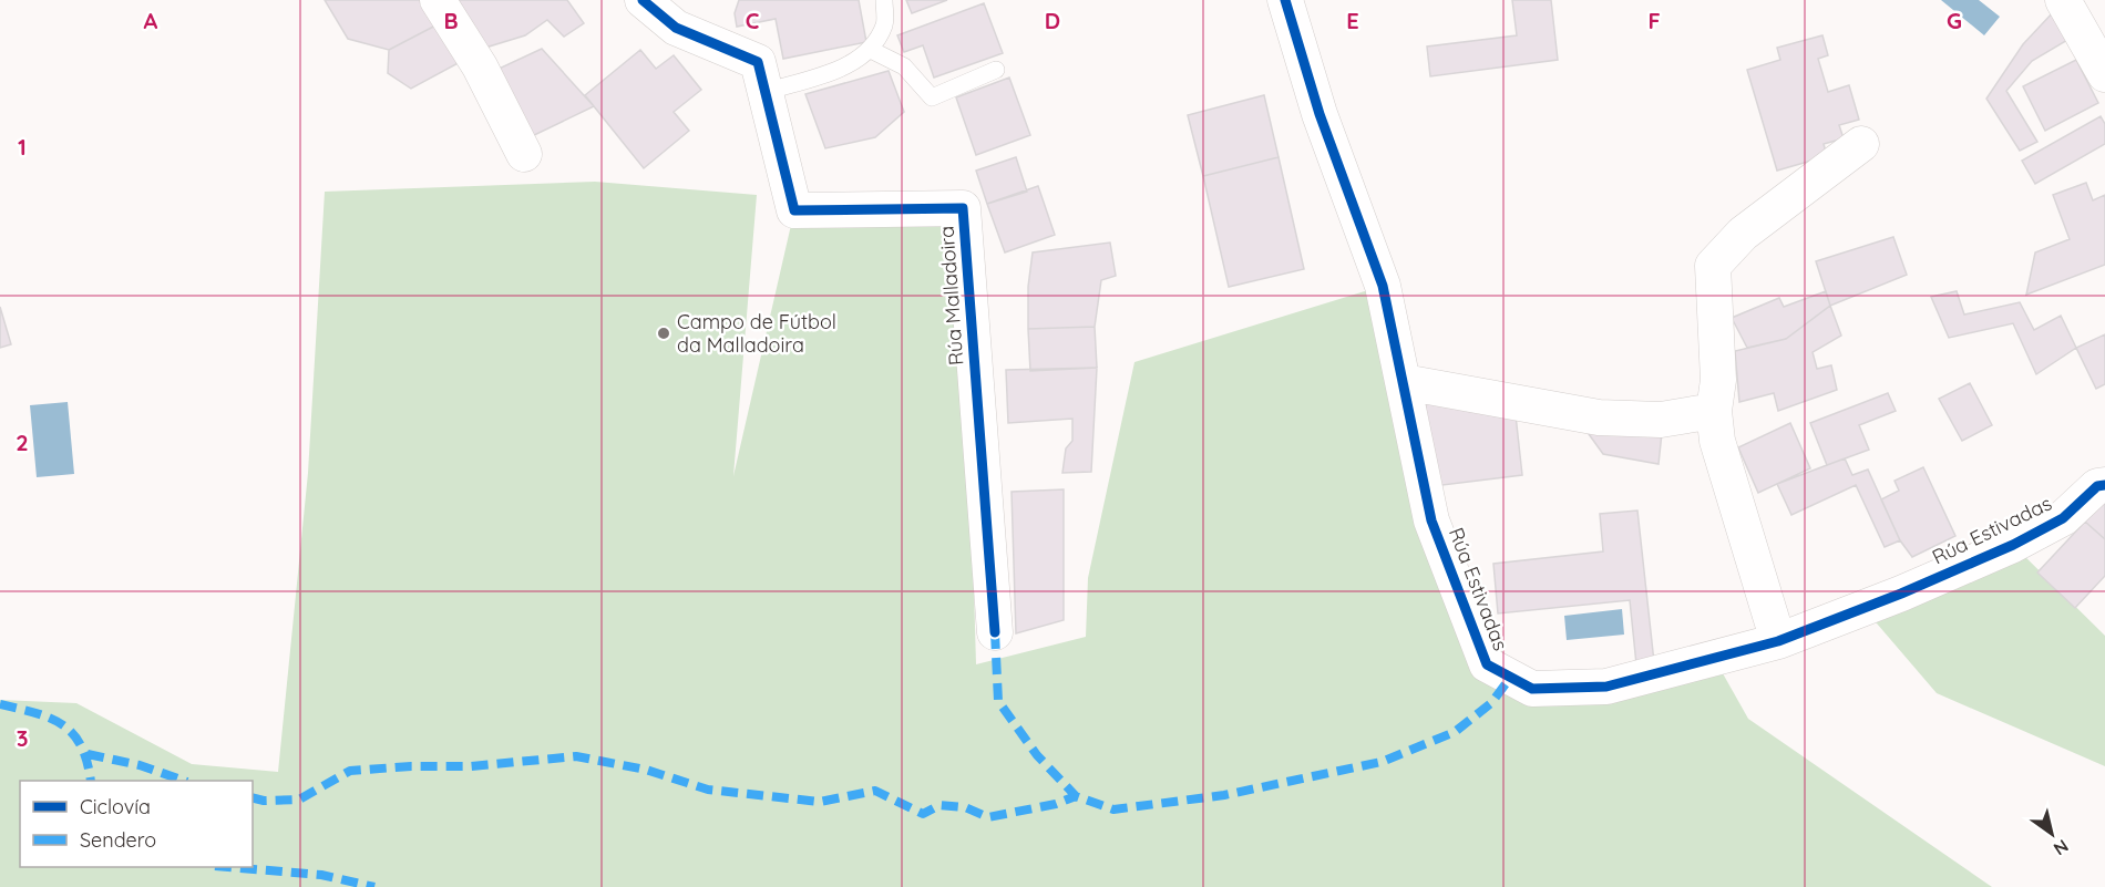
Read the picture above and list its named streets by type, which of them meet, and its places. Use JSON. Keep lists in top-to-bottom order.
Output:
{
  "streets": {
    "street": ["Rúa Malladoira", "Rúa Estivadas"]
  },
  "places": ["Campo de Fútbol da Malladoira"],
  "legend": ["Ciclovía", "Sendero"],
  "north": "bottom right",
  "grid": {
    "columns": [
      "A",
      "B",
      "C",
      "D",
      "E",
      "F",
      "G"
    ],
    "rows": ["1", "2", "3"]
  }
}
